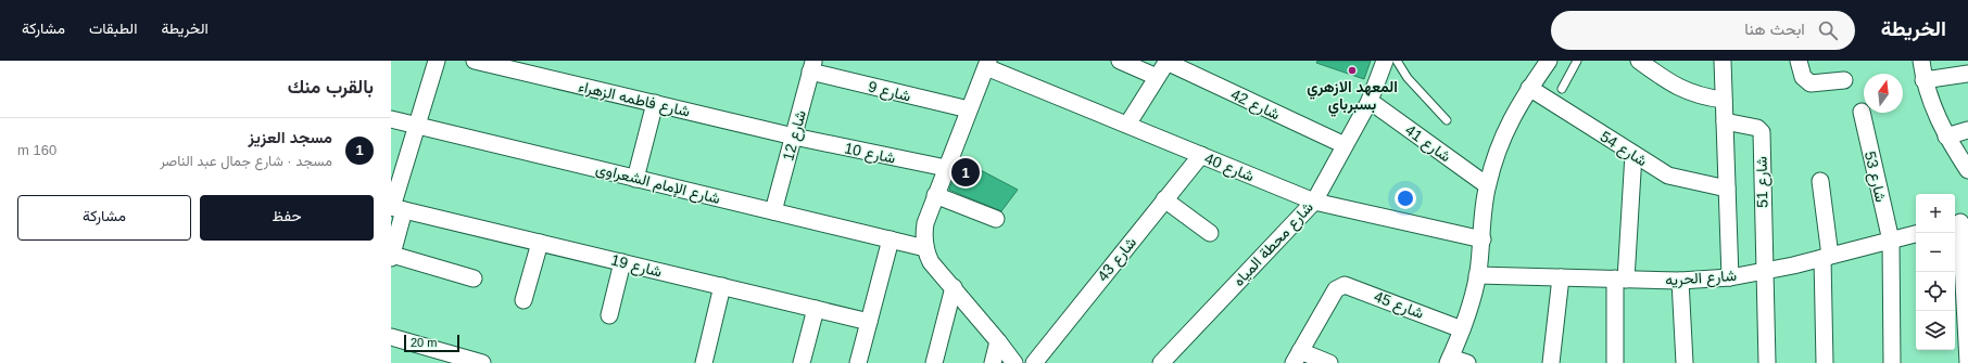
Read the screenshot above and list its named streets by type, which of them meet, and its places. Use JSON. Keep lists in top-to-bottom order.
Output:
{
  "streets": {
    "street": [
      "شارع 9",
      "شارع فاطمه الزهراء",
      "شارع 42",
      "شارع 12",
      "شارع 41",
      "شارع 54",
      "شارع 10",
      "شارع 40",
      "شارع 53",
      "شارع 51",
      "شارع الإمام الشعراوى",
      "شارع محطة المياه",
      "شارع 43",
      "شارع 19",
      "شارع الحريه",
      "شارع 45"
    ]
  },
  "crossings": [
    ["شارع 9", "شارع 12"],
    ["شارع فاطمه الزهراء", "شارع 12"],
    ["شارع فاطمه الزهراء", "شارع 10"],
    ["شارع 42", "شارع محطة المياه"],
    ["شارع 12", "شارع 10"],
    ["شارع 12", "شارع الإمام الشعراوى"],
    ["شارع 41", "شارع محطة المياه"],
    ["شارع 40", "شارع محطة المياه"],
    ["شارع 40", "شارع 43"],
    ["شارع 53", "شارع الحريه"],
    ["شارع 51", "شارع الحريه"]
  ],
  "places": ["المعهد الازهري بسبرباي"],
  "scale_bar": "20 m",
  "north": "top",
  "page": {
    "header": "الخريطة",
    "search": "ابحث هنا",
    "nav": ["الخريطة", "الطبقات", "مشاركة"],
    "heading": "بالقرب منك",
    "list": [
      {
        "mark": "1",
        "name": "مسجد العزيز",
        "note": "مسجد · شارع جمال عبد الناصر",
        "value": "160 m"
      }
    ],
    "pins": "1",
    "buttons": ["حفظ", "مشاركة"],
    "map_buttons": ["+", "−"],
    "scale": "20 m"
  }
}
